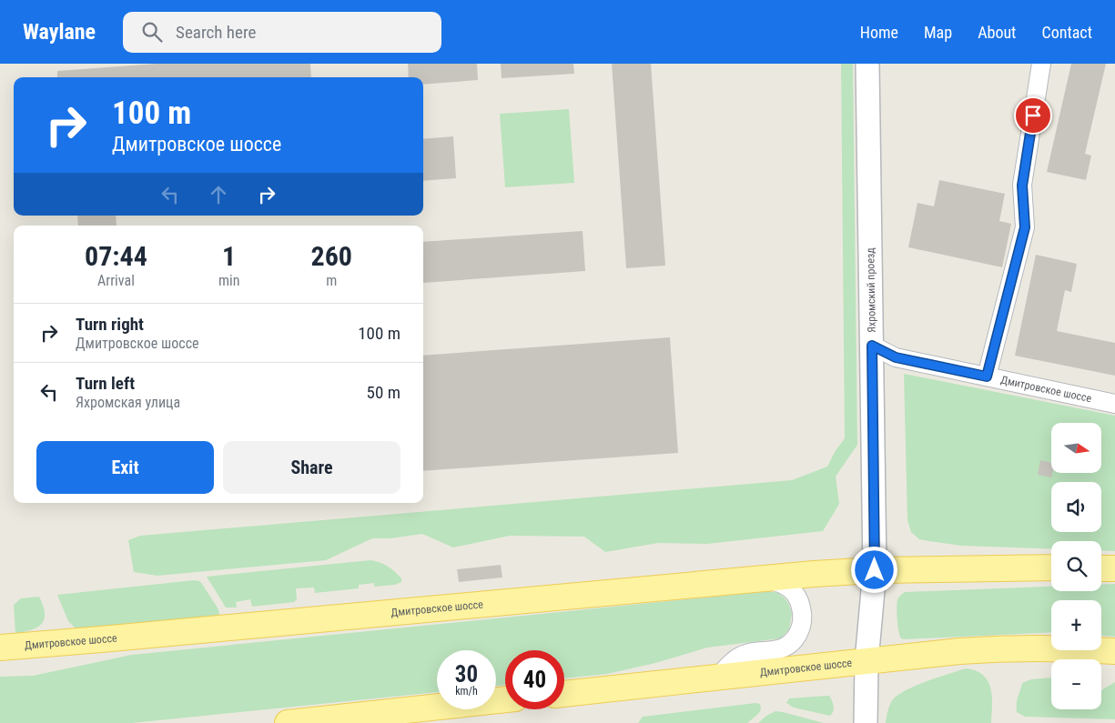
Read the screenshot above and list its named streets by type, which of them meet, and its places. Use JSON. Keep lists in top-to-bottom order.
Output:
{
  "streets": {
    "main road": ["Дмитровское шоссе"],
    "street": ["Яхромский проезд"]
  },
  "crossings": [
    ["Яхромский проезд", "Дмитровское шоссе"]
  ],
  "north": "right",
  "page": {
    "header": "Waylane",
    "search": "Search here",
    "nav": [
      "Home",
      "Map",
      "About",
      "Contact"
    ],
    "turn": ["100 m", "Дмитровское шоссе"],
    "eta": [
      "07:44",
      "Arrival",
      "1",
      "min",
      "260",
      "m"
    ],
    "list": [
      {
        "name": "Turn right",
        "note": "Дмитровское шоссе",
        "value": "100 m"
      },
      {
        "name": "Turn left",
        "note": "Яхромская улица",
        "value": "50 m"
      }
    ],
    "map_buttons": ["+", "−"],
    "buttons": ["Exit", "Share"],
    "speed": "30 km/h",
    "limit": "40"
  }
}
